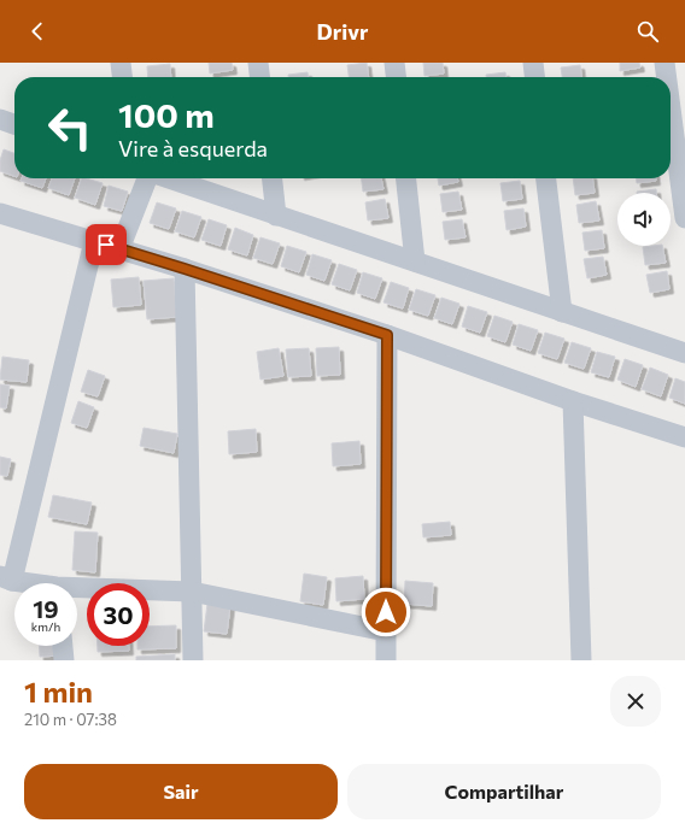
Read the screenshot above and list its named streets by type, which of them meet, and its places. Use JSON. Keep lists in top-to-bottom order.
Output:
{
  "page": {
    "header": "Drivr",
    "turn": ["100 m", "Vire à esquerda"],
    "speed": "19 km/h",
    "limit": "30",
    "heading": ["1 min", "210 m · 07:38"],
    "buttons": ["Sair", "Compartilhar"]
  }
}
